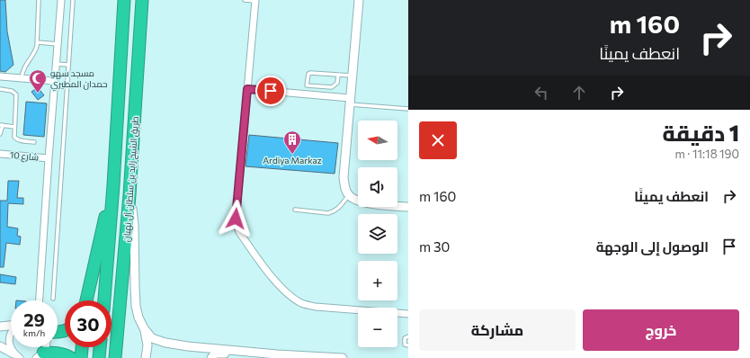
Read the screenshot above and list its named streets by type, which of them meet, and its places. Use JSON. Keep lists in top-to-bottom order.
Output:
{
  "streets": {
    "highway": ["طريق الشيخ زايد بن سلطان آل نهيان"],
    "street": ["شارع 10"]
  },
  "places": {
    "mosque": ["مسجد سهو حمدان المطيري"],
    "building": ["Ardiya Markaz"]
  },
  "north": "left",
  "page": {
    "turn": ["160 m", "انعطف يمينًا"],
    "heading": ["1 دقيقة", "190 m · 11:18"],
    "map_buttons": ["+", "−"],
    "list": [
      {
        "name": "انعطف يمينًا",
        "value": "160 m"
      },
      {
        "name": "الوصول إلى الوجهة",
        "value": "30 m"
      }
    ],
    "speed": "29 km/h",
    "limit": "30",
    "buttons": ["خروج", "مشاركة"]
  }
}
